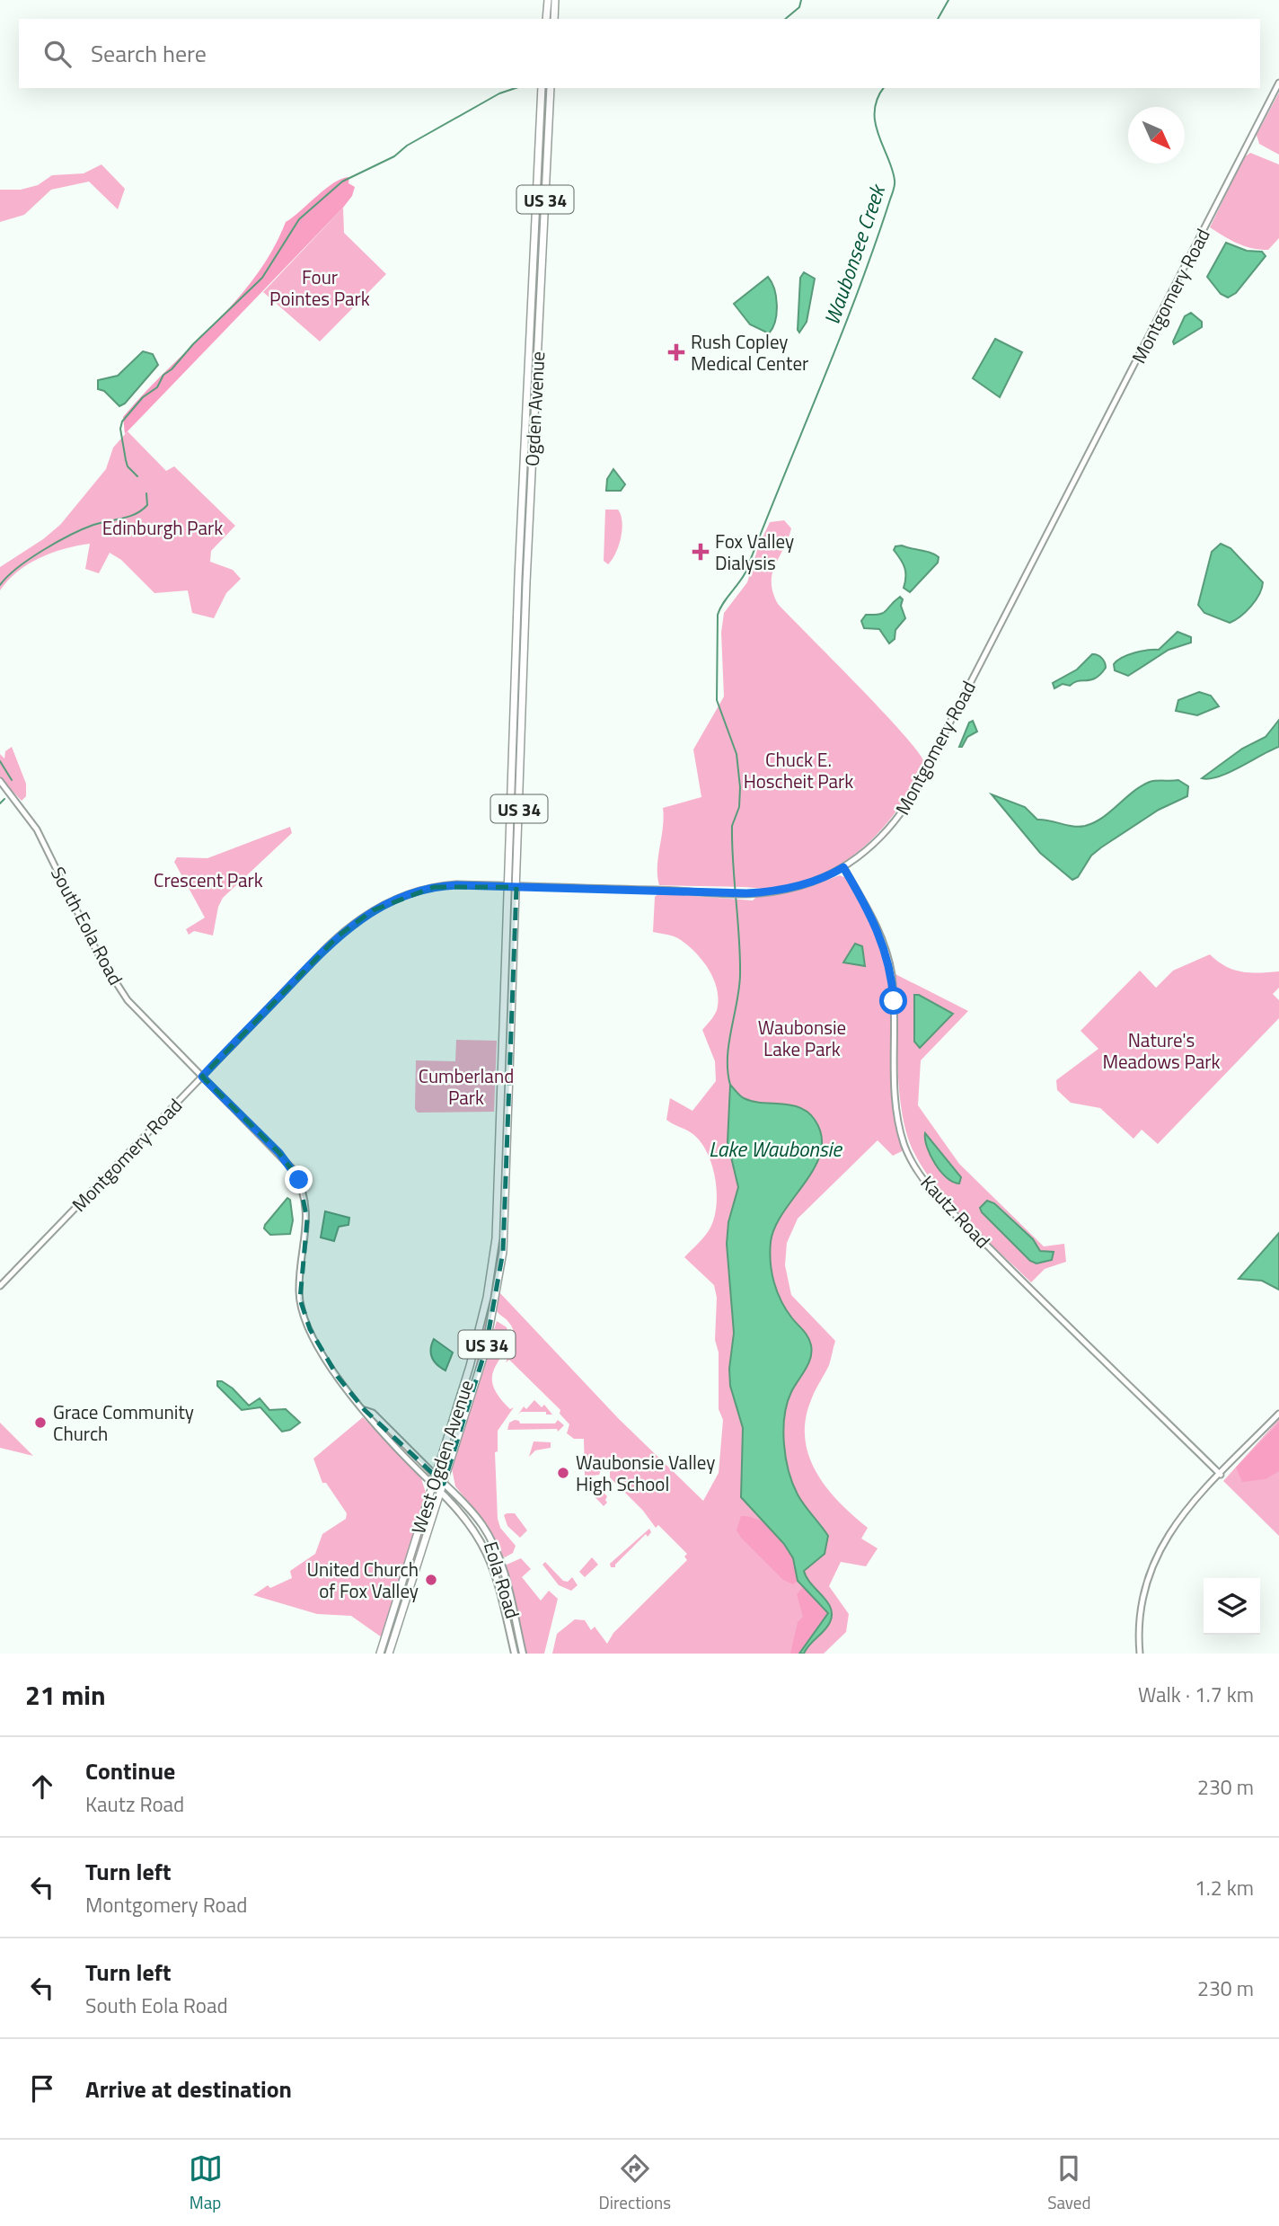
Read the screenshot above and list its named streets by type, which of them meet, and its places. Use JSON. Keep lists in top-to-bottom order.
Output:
{
  "streets": {
    "main road": [
      "US 34",
      "Ogden Avenue",
      "South Eola Road",
      "West Ogden Avenue",
      "Eola Road"
    ],
    "street": ["Montgomery Road", "Kautz Road"]
  },
  "crossings": [
    ["Montgomery Road", "South Eola Road"],
    ["Montgomery Road", "Kautz Road"],
    ["Montgomery Road", "West Ogden Avenue"],
    ["Ogden Avenue", "West Ogden Avenue"],
    ["South Eola Road", "West Ogden Avenue"],
    ["South Eola Road", "Eola Road"],
    ["West Ogden Avenue", "Eola Road"]
  ],
  "water": ["Waubonsee Creek", "Lake Waubonsie"],
  "parks": [
    "Four Pointes Park",
    "Edinburgh Park",
    "Chuck E. Hoscheit Park",
    "Crescent Park",
    "Waubonsie Lake Park",
    "Nature's Meadows Park",
    "Cumberland Park"
  ],
  "places": {
    "health": ["Rush Copley Medical Center", "Fox Valley Dialysis"],
    "other": ["Grace Community Church", "Waubonsie Valley High School", "United Church of Fox Valley"]
  },
  "north": "bottom right",
  "page": {
    "search": "Search here",
    "heading": ["21 min", "Walk · 1.7 km"],
    "list": [
      ["Continue", "Kautz Road", "230 m"],
      ["Turn left", "Montgomery Road", "1.2 km"],
      ["Turn left", "South Eola Road", "230 m"],
      "Arrive at destination"
    ],
    "nav": ["Map", "Directions", "Saved"]
  }
}
